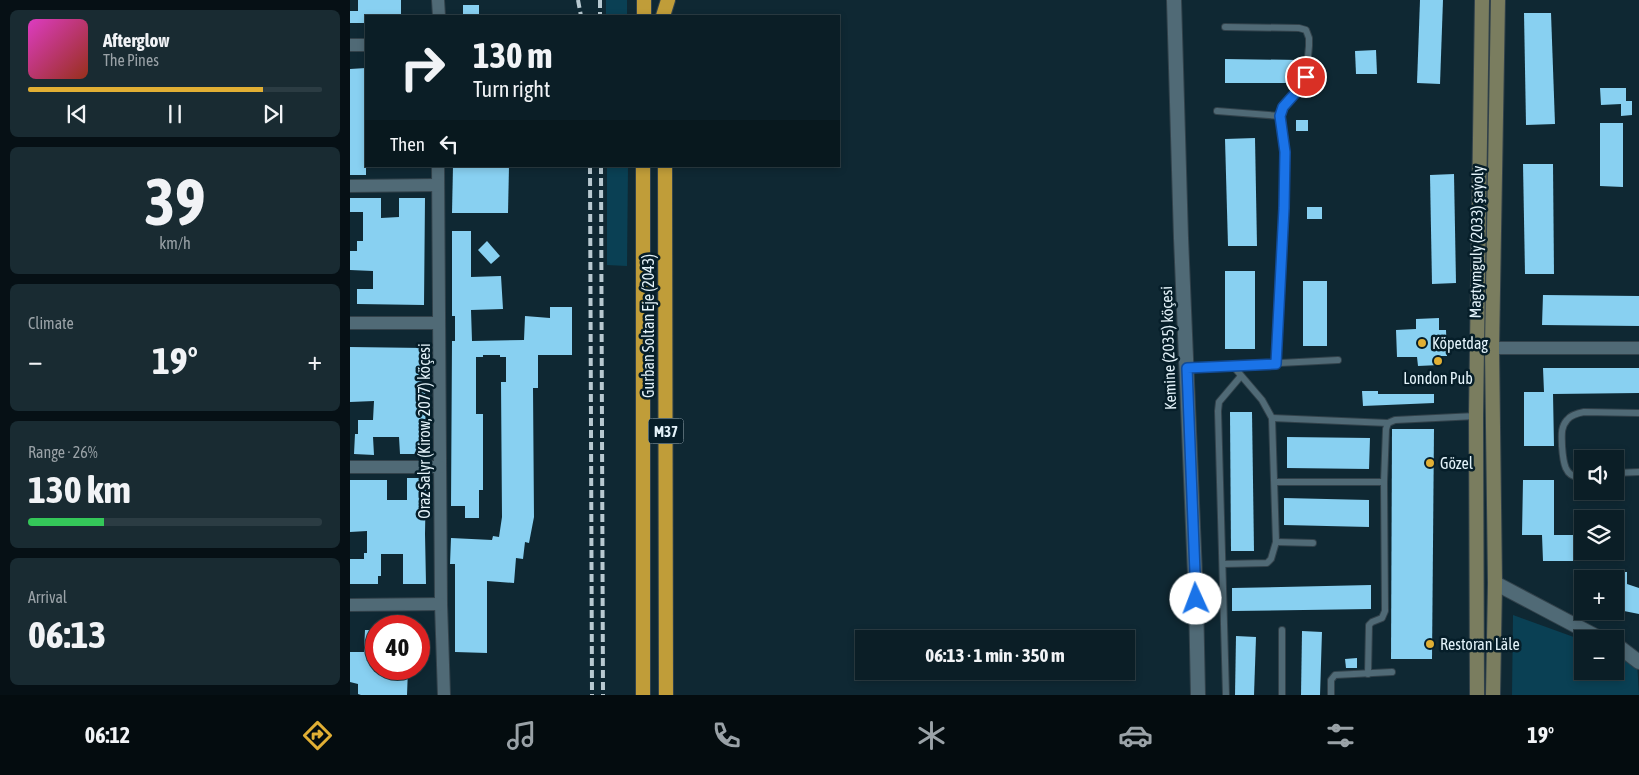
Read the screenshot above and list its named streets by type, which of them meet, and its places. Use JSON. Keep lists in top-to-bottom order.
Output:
{
  "streets": {
    "highway": ["Gurban Soltan Eje (2043)", "M37"],
    "main road": ["Magtymguly (2033) şaýoly"],
    "street": ["Kemine (2035) köçesi", "Oraz Salyr (Kirow, 2077) köçesi"]
  },
  "places": [
    "Köpetdag",
    "London Pub",
    "Gözel",
    "Restoran Läle"
  ],
  "page": {
    "turn": ["130 m", "Turn right"],
    "song": ["Afterglow", "The Pines"],
    "then": "Then",
    "tile": [
      ["39", "km/h"],
      "Climate",
      ["Range · 26%", "130 km"],
      ["Arrival", "06:13"]
    ],
    "heat": ["−", "19°", "+"],
    "map_buttons": ["+", "−"],
    "limit": "40",
    "trip": "06:13 · 1 min · 350 m",
    "tabs": ["06:12", "19°"]
  }
}
